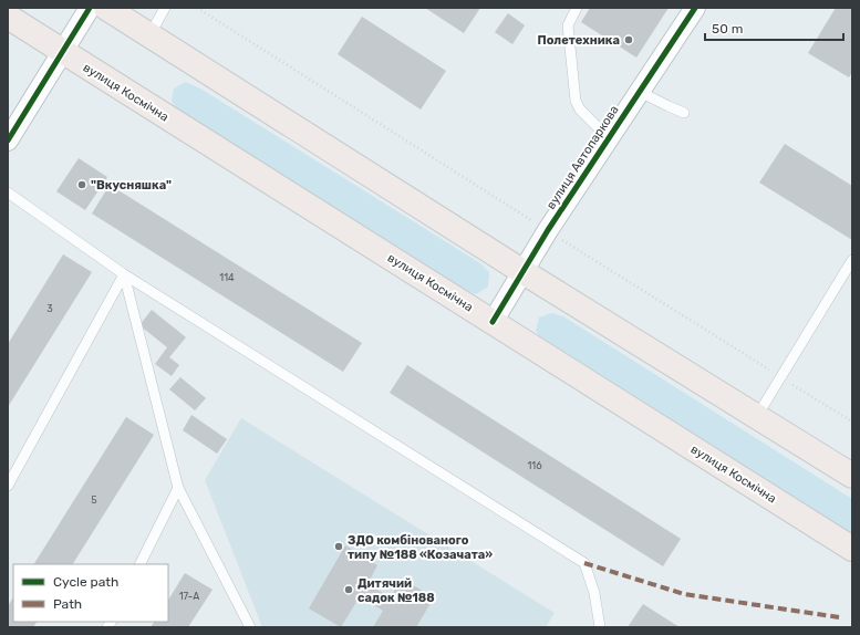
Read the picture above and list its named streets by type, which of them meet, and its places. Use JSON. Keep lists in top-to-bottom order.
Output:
{
  "streets": {
    "main road": ["вулиця Космічна"],
    "street": ["вулиця Автопаркова"]
  },
  "crossings": [
    ["вулиця Космічна", "вулиця Автопаркова"]
  ],
  "places": [
    "Полетехника",
    "\"Вкусняшка\"",
    "ЗДО комбінованого типу №188 «Козачата»",
    "Дитячий садок №188"
  ],
  "house_numbers": [
    "114",
    "3",
    "116",
    "5",
    "17-А"
  ],
  "legend": ["Cycle path", "Path"],
  "scale_bar": "50 m"
}
